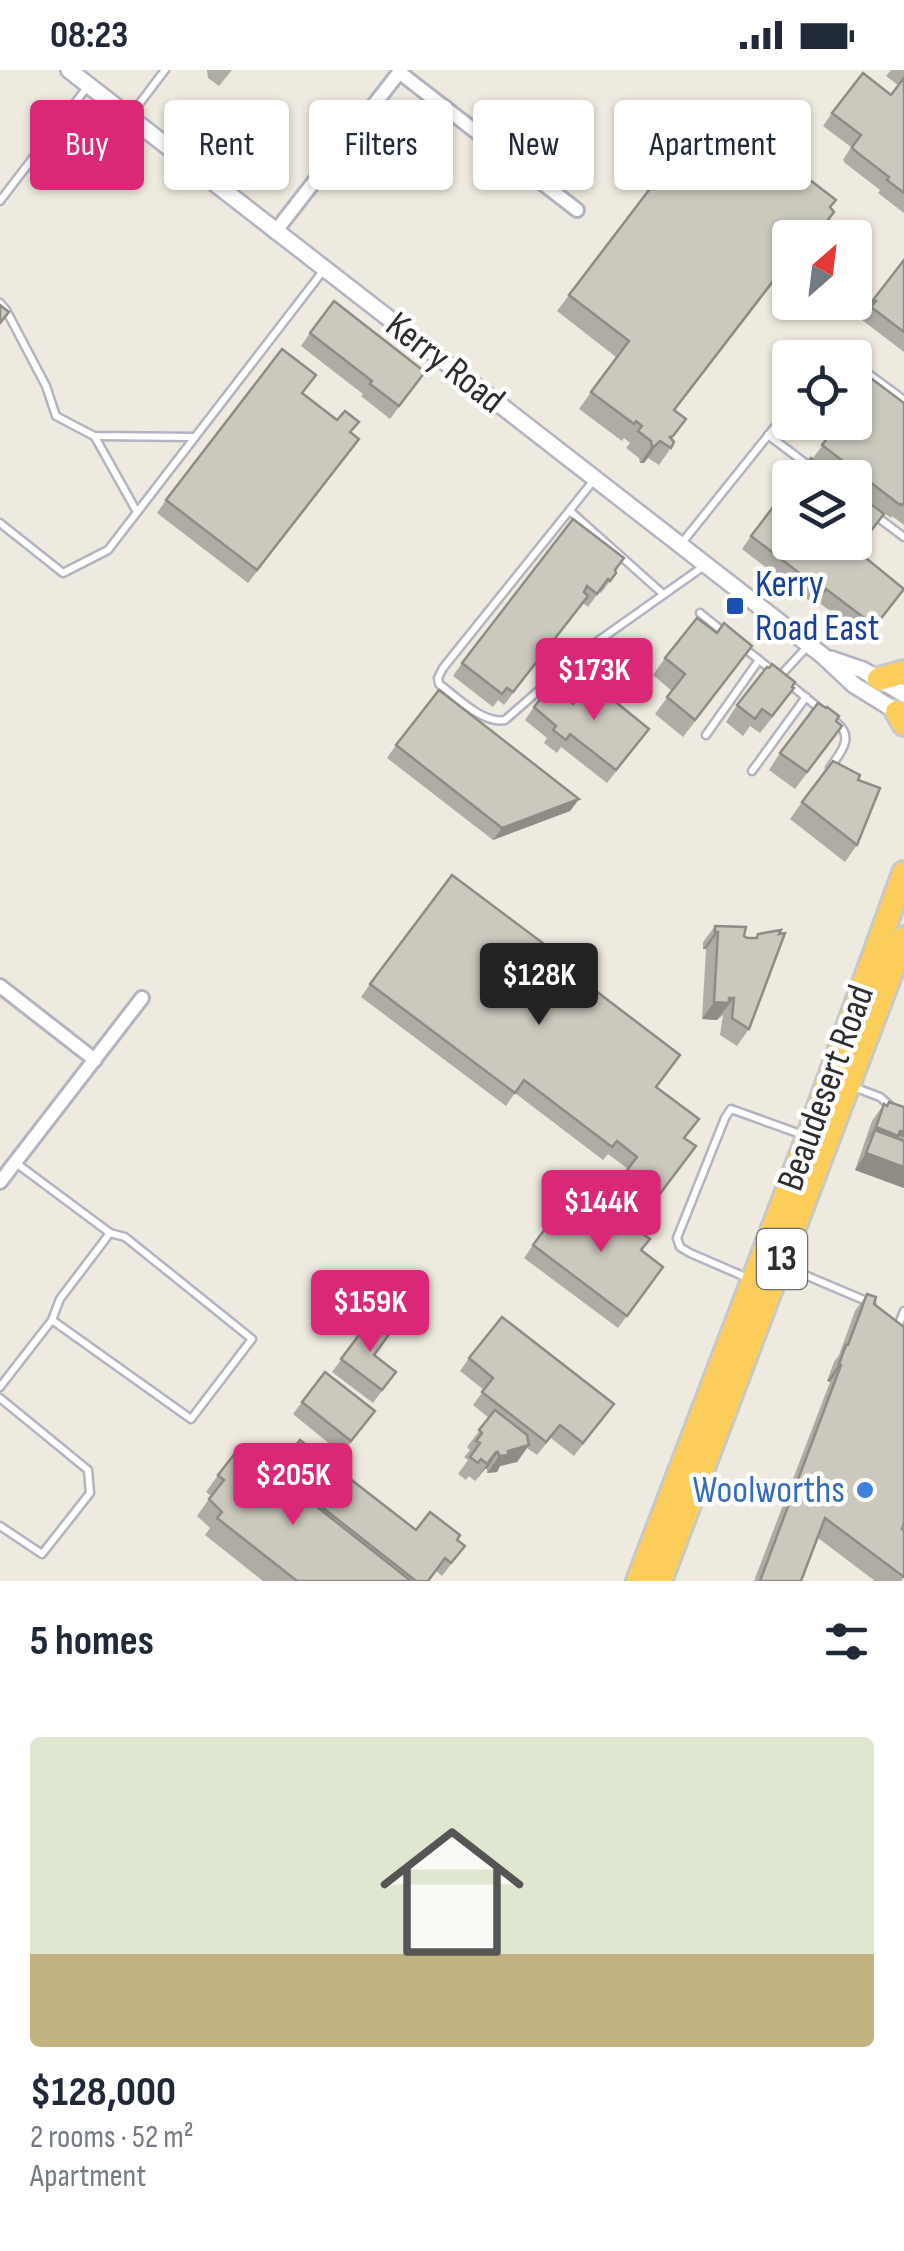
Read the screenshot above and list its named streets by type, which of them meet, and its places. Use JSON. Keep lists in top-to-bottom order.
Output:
{
  "streets": {
    "highway": ["Beaudesert Road", "13"],
    "street": ["Kerry Road"]
  },
  "places": {
    "transit": ["Kerry Road East"],
    "other": ["Woolworths"]
  },
  "north": "top right",
  "page": {
    "status": "08:23",
    "chip": [
      "Buy",
      "Rent",
      "Filters",
      "New",
      "Apartment"
    ],
    "price": [
      "$173K",
      "$128K",
      "$144K",
      "$159K",
      "$205K"
    ],
    "heading": "5 homes",
    "list": [
      {
        "name": "$128,000",
        "note": "2 rooms · 52 m² · Apartment"
      }
    ]
  }
}
